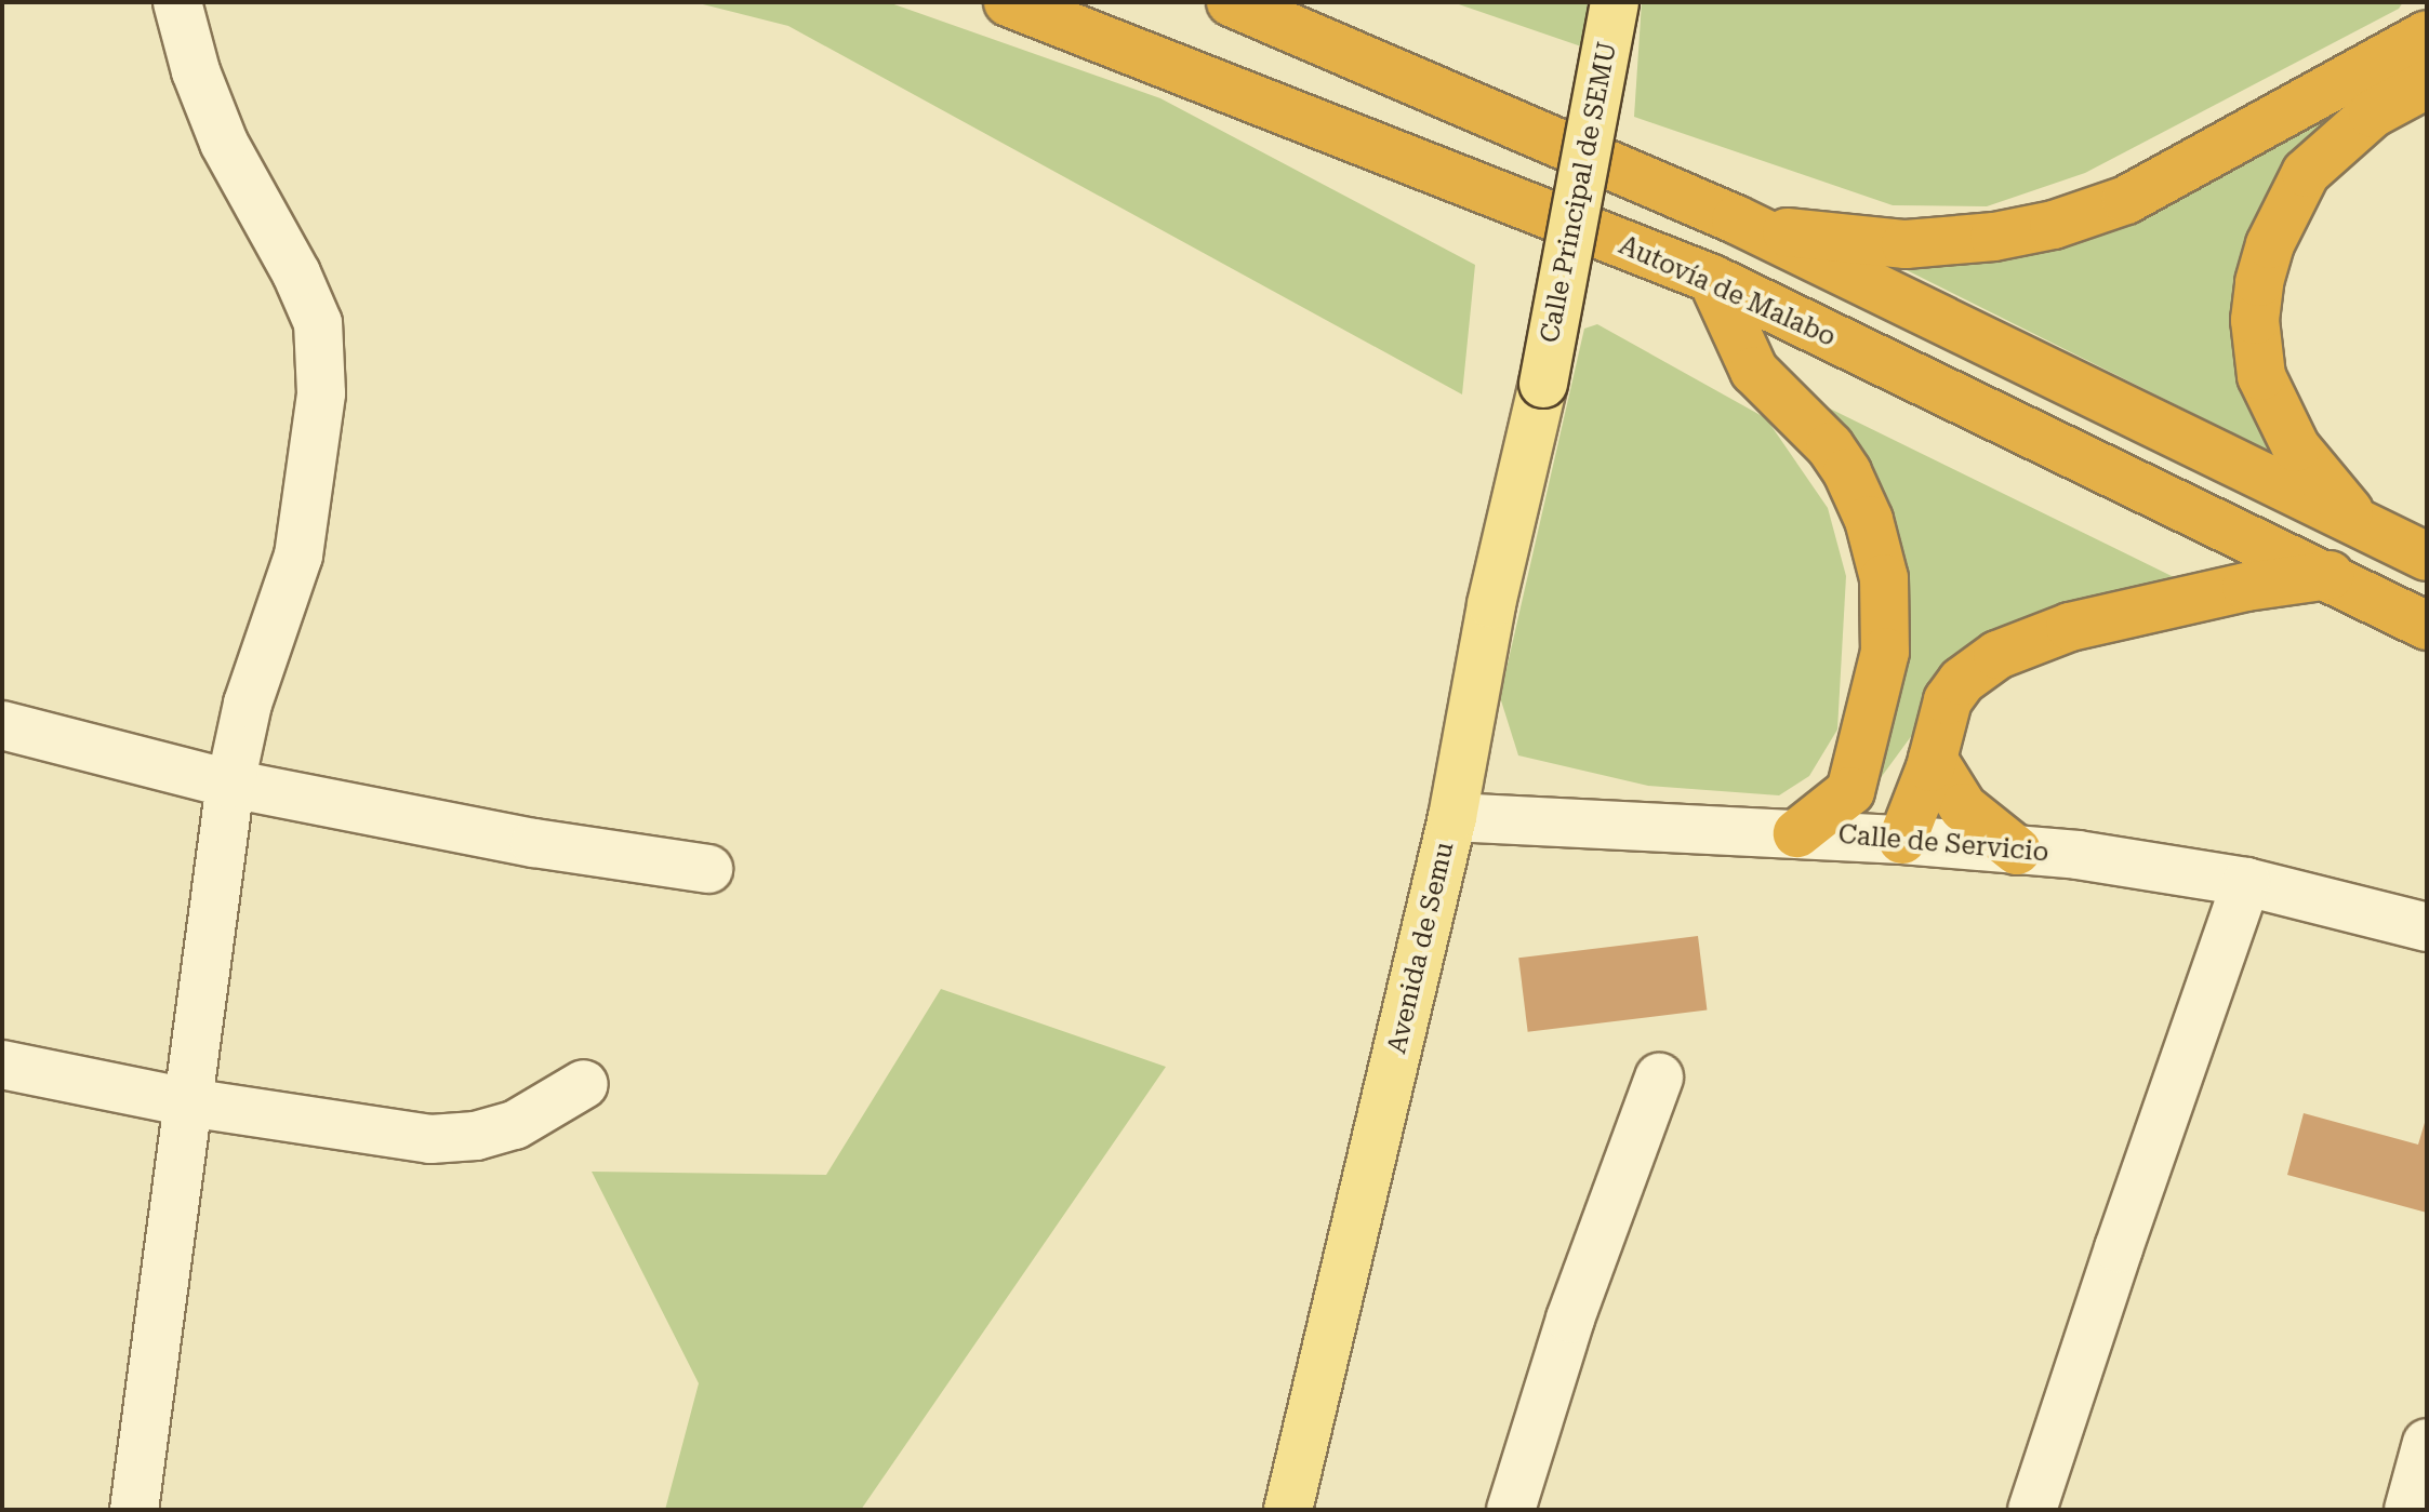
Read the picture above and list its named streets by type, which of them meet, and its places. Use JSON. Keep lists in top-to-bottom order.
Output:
{
  "streets": {
    "highway": ["Autovía de Malabo"],
    "main road": ["Calle Principal de SEMU", "Avenida de Semu"],
    "street": ["Calle de Servicio"]
  },
  "crossings": [
    ["Calle Principal de SEMU", "Avenida de Semu"],
    ["Calle de Servicio", "Avenida de Semu"]
  ]
}
